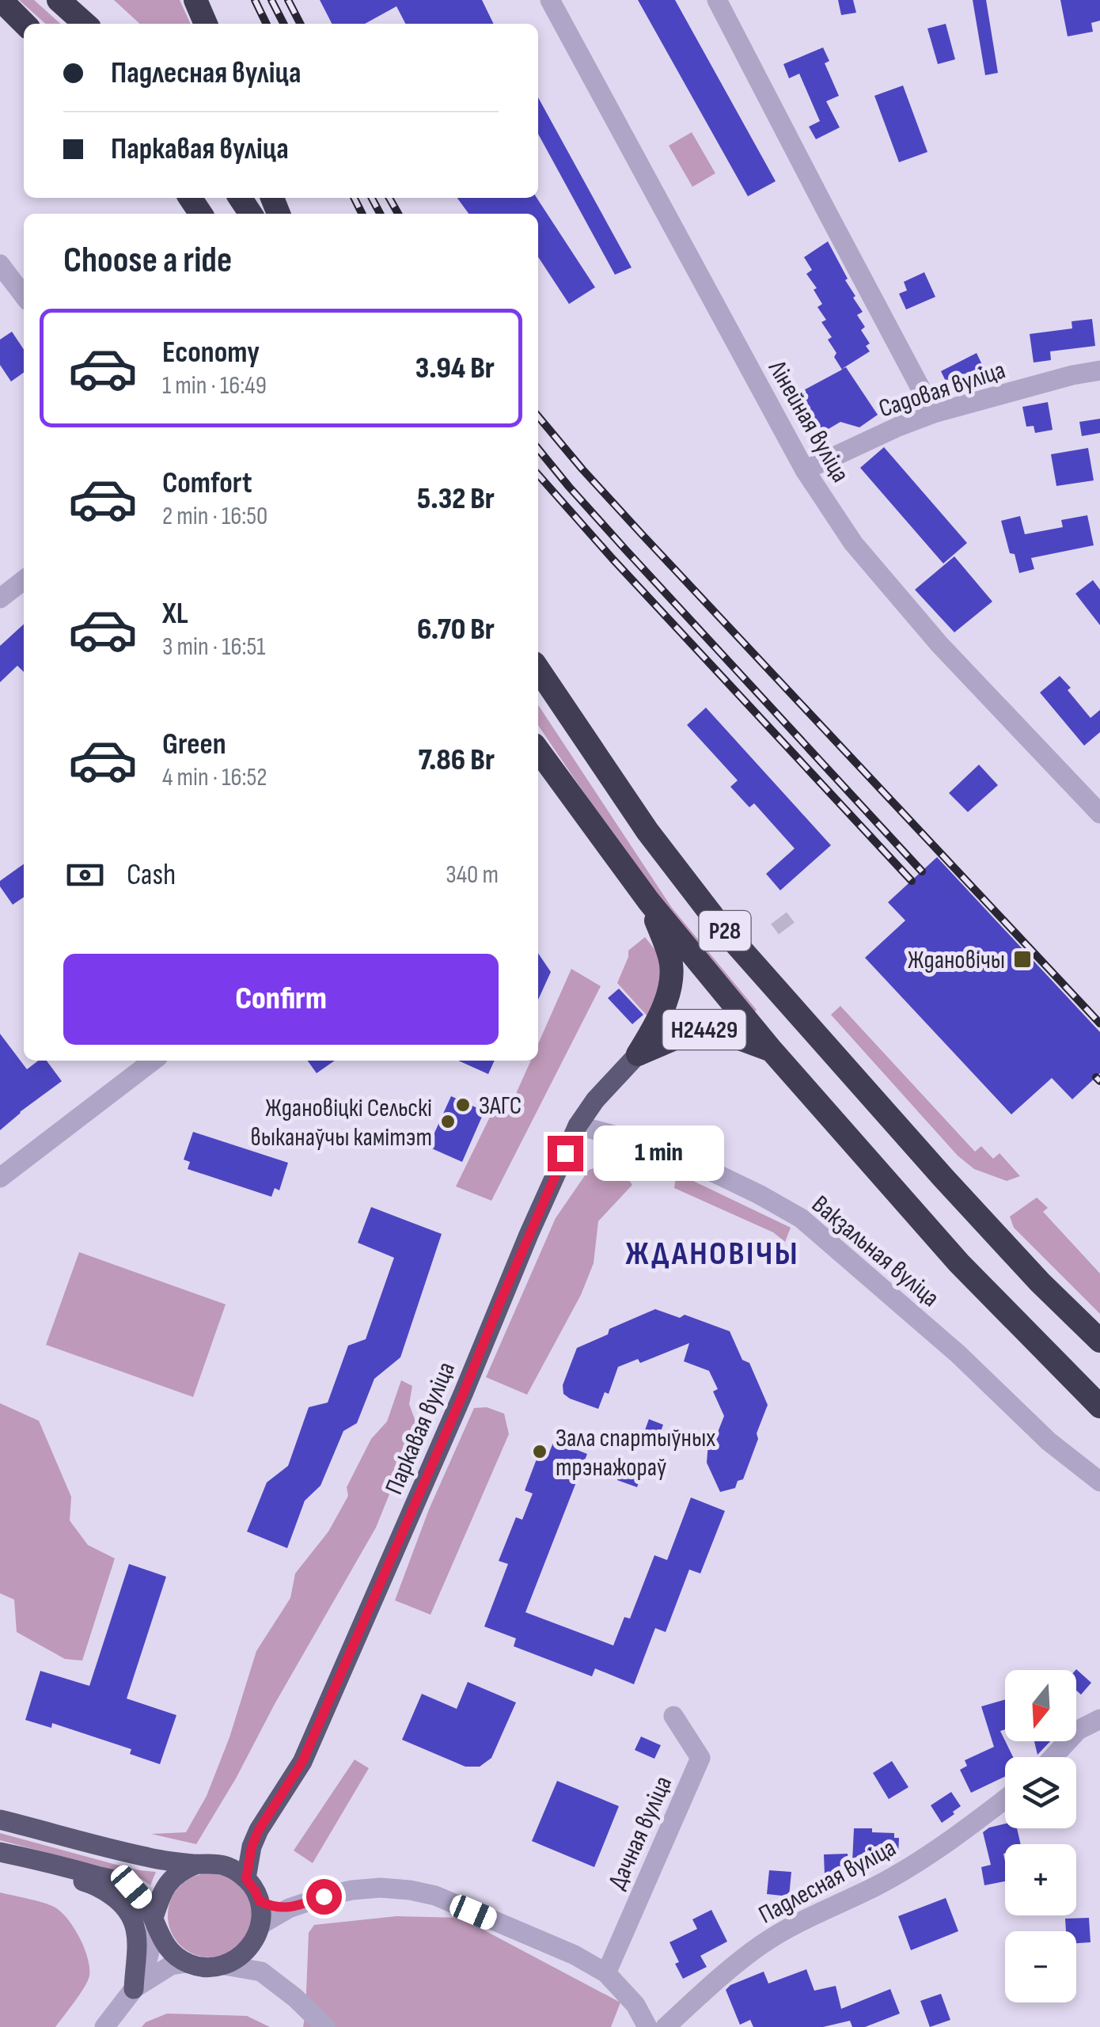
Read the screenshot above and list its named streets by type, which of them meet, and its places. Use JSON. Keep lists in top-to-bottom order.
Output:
{
  "streets": {
    "highway": ["Р28", "Н24429"],
    "main road": ["Паркавая вуліца"],
    "street": [
      "Садовая вуліца",
      "Лінейная вуліца",
      "Вакзальная вуліца",
      "Дачная вуліца",
      "Падлесная вуліца"
    ]
  },
  "crossings": [
    ["Садовая вуліца", "Лінейная вуліца"],
    ["Р28", "Н24429"],
    ["Н24429", "Паркавая вуліца"],
    ["Вакзальная вуліца", "Паркавая вуліца"]
  ],
  "districts": ["ЖДАНОВІЧЫ"],
  "places": {
    "transit": ["Ждановічы"],
    "other": ["ЗАГС", "Ждановіцкі Сельскі выканаўчы камітэт", "Зала спартыўных трэнажораў"]
  },
  "north": "bottom",
  "page": {
    "banner": ["Падлесная вуліца", "Паркавая вуліца"],
    "heading": "Choose a ride",
    "list": [
      {
        "name": "Economy",
        "note": "1 min · 16:49",
        "value": "3.94 Br"
      },
      {
        "name": "Comfort",
        "note": "2 min · 16:50",
        "value": "5.32 Br"
      },
      {
        "name": "XL",
        "note": "3 min · 16:51",
        "value": "6.70 Br"
      },
      {
        "name": "Green",
        "note": "4 min · 16:52",
        "value": "7.86 Br"
      }
    ],
    "pay": ["Cash", "340 m"],
    "buttons": "Confirm",
    "bubble": "1 min",
    "map_buttons": ["+", "−"]
  }
}
